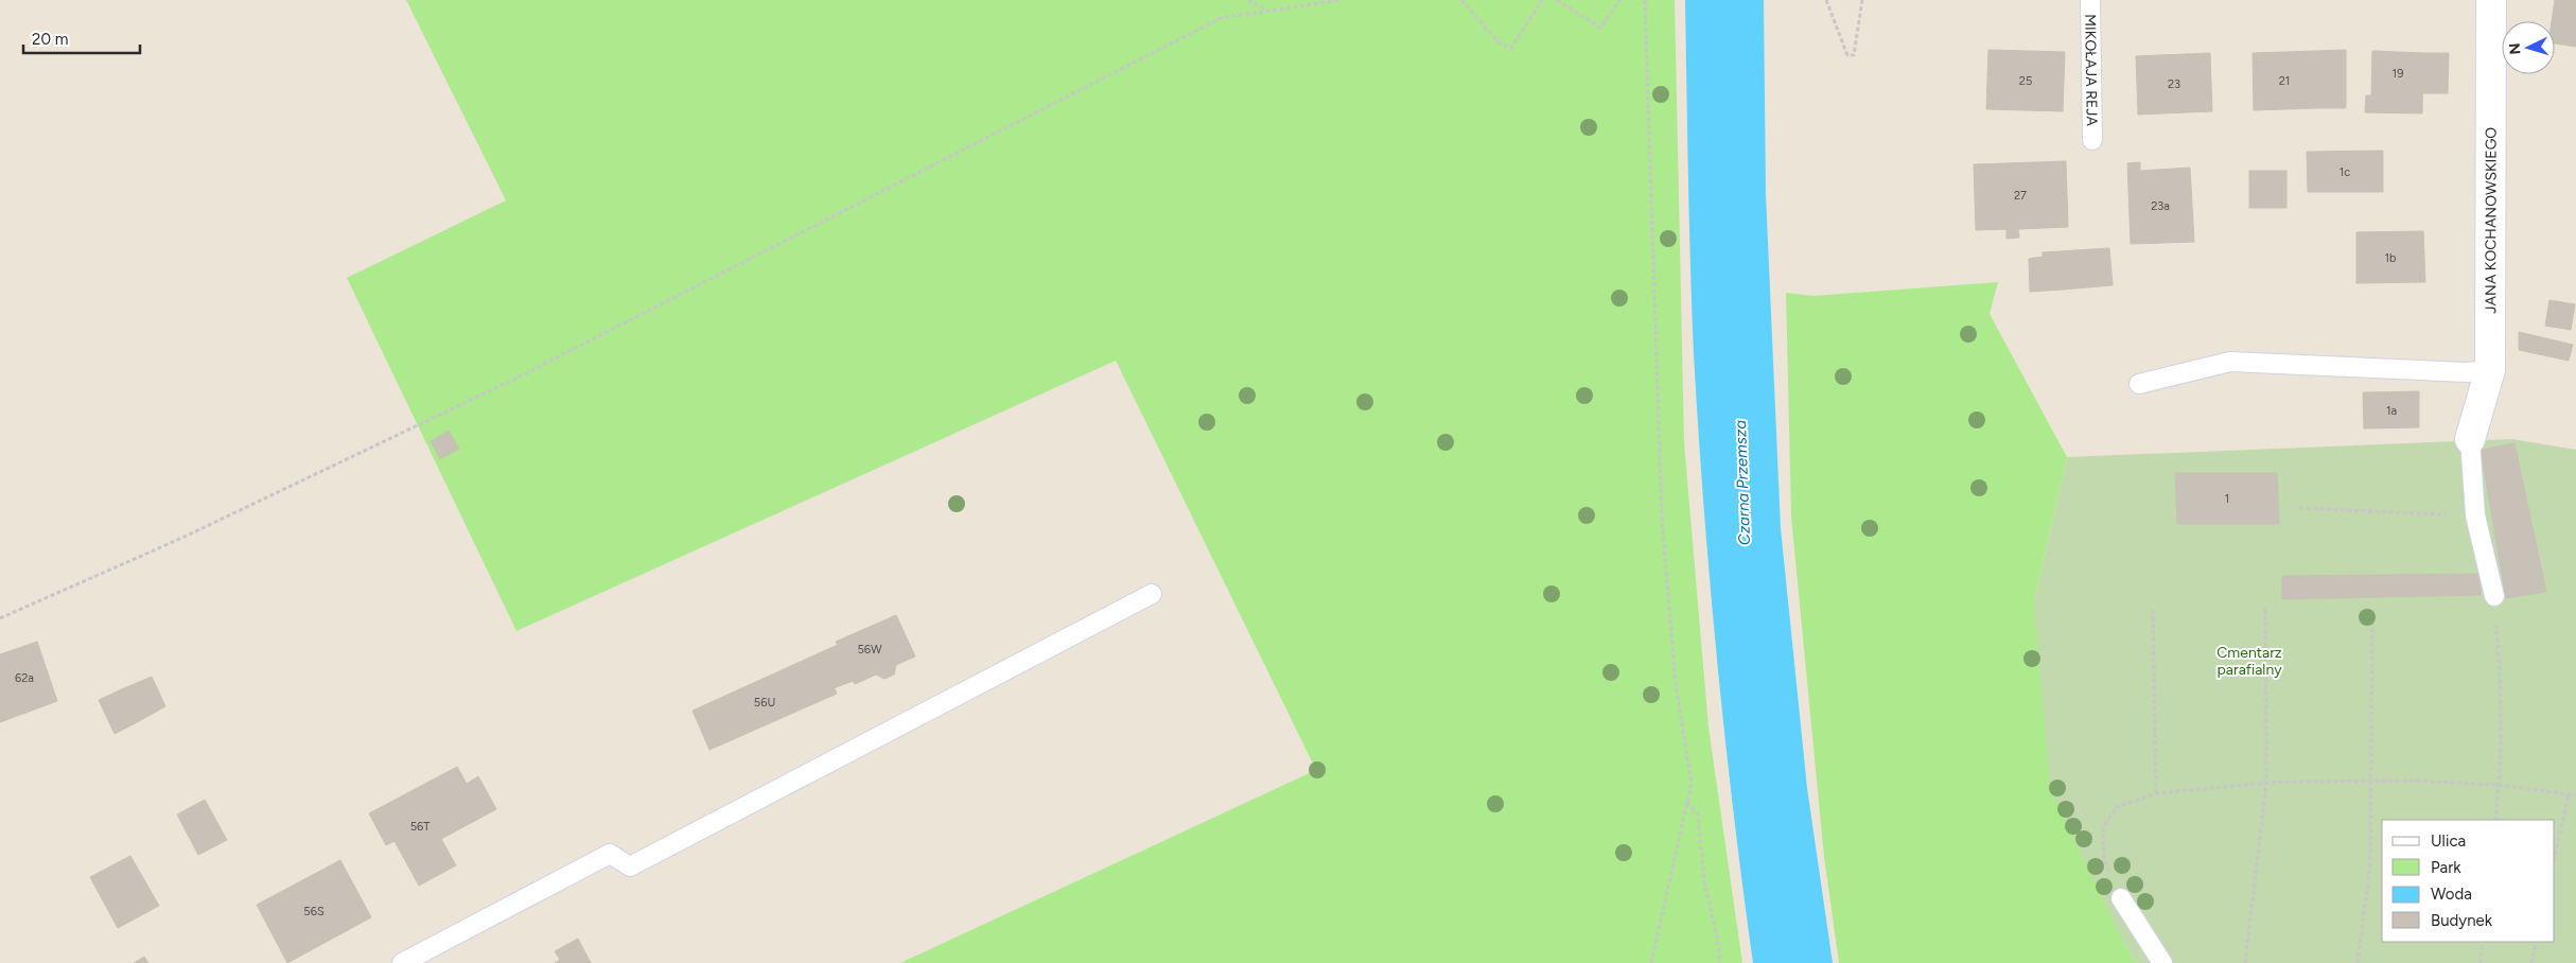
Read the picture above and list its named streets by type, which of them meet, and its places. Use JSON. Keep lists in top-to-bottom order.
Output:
{
  "streets": {
    "street": ["JANA KOCHANOWSKIEGO"],
    "lane": ["MIKOŁAJA REJA"]
  },
  "water": ["Czarna Przemsza"],
  "parks": ["Cmentarz parafialny"],
  "house_numbers": [
    "19",
    "25",
    "21",
    "23",
    "1c",
    "27",
    "23a",
    "1b",
    "1a",
    "1",
    "56W",
    "62a",
    "56U",
    "56T",
    "56S"
  ],
  "legend": [
    "Ulica",
    "Park",
    "Woda",
    "Budynek"
  ],
  "scale_bar": "20 m",
  "north": "left"
}
